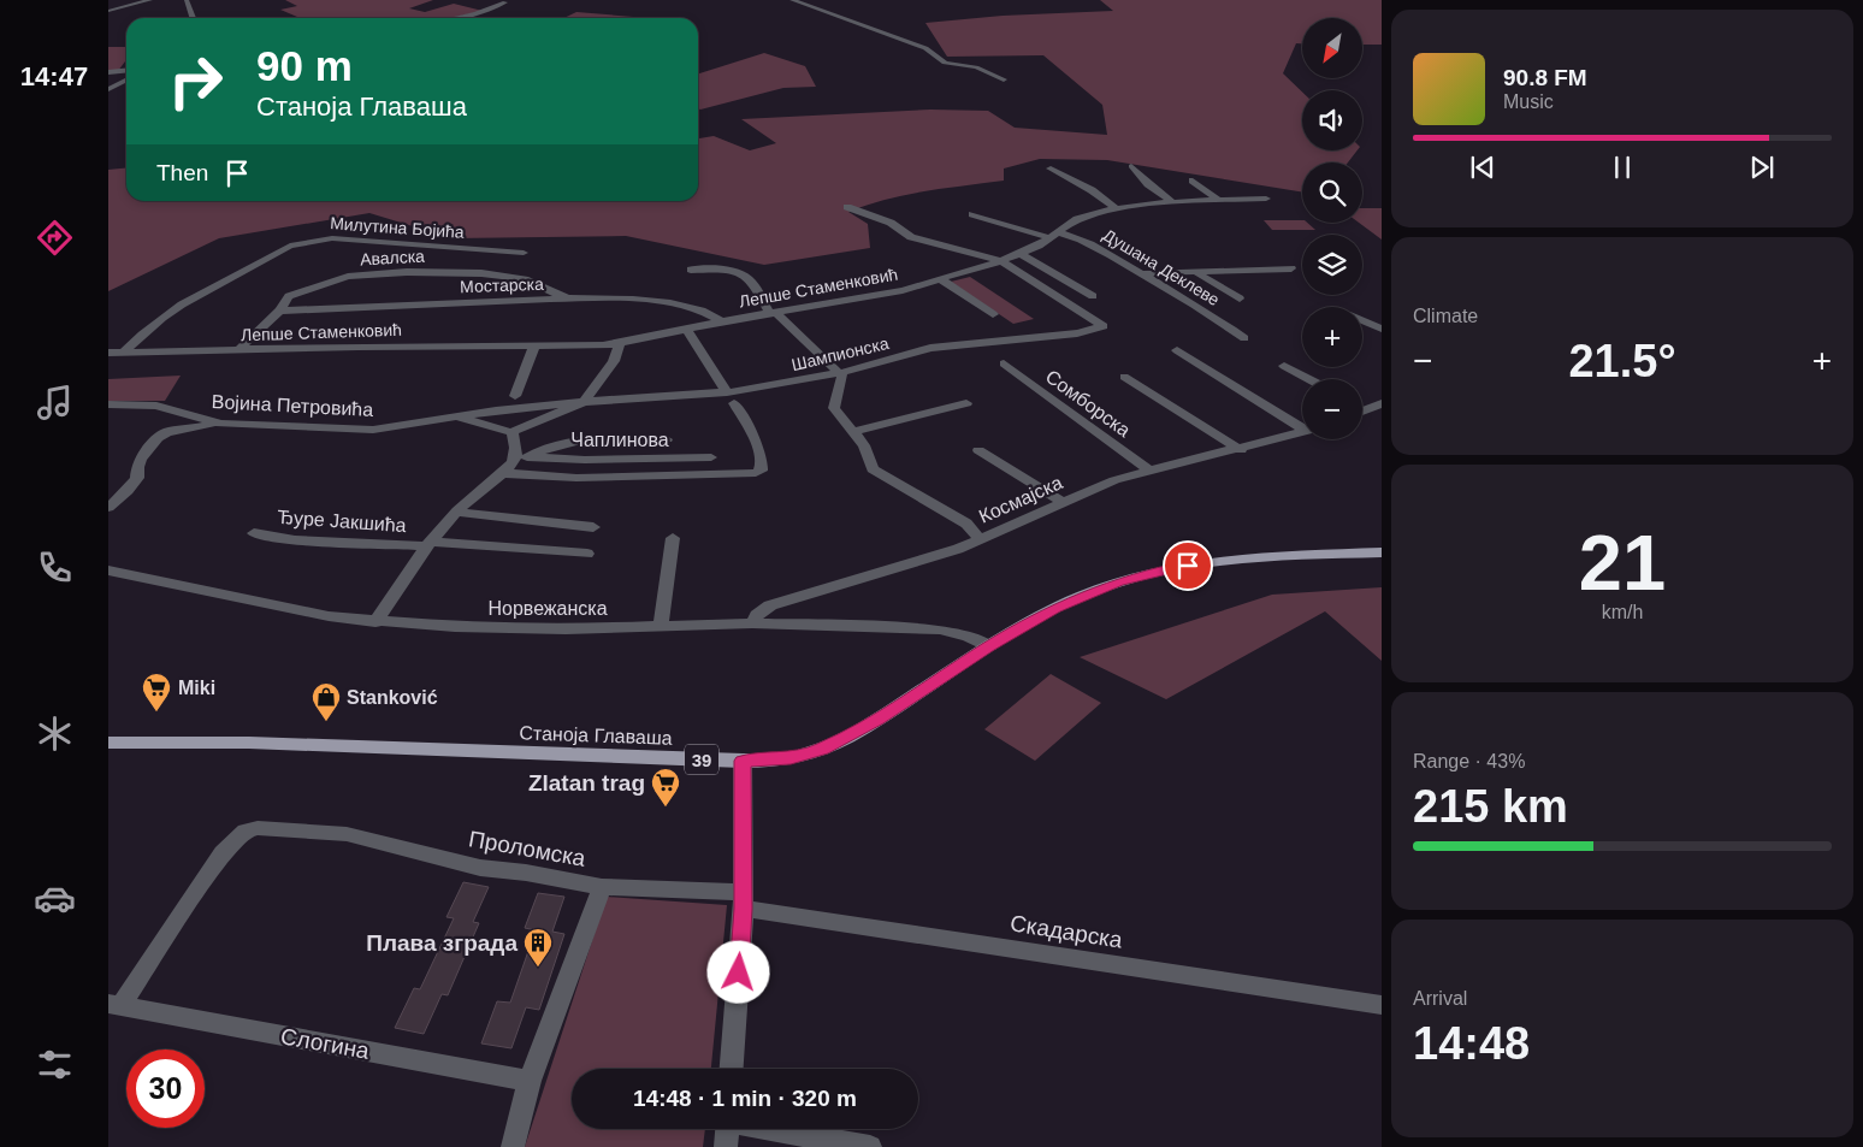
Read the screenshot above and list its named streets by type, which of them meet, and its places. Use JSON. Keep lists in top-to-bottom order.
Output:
{
  "streets": {
    "main road": ["Станоја Главаша", "39"],
    "street": [
      "Милутина Бојића",
      "Авалска",
      "Душана Деклеве",
      "Мостарска",
      "Лепше Стаменковић",
      "Шампионска",
      "Сомборска",
      "Војина Петровића",
      "Чаплинова",
      "Космајска",
      "Ђуре Јакшића",
      "Норвежанска",
      "Проломска",
      "Скадарска",
      "Слогина"
    ]
  },
  "crossings": [
    ["Милутина Бојића", "Лепше Стаменковић"],
    ["Авалска", "Мостарска"],
    ["Авалска", "Лепше Стаменковић"],
    ["Душана Деклеве", "Лепше Стаменковић"],
    ["Мостарска", "Лепше Стаменковић"],
    ["Лепше Стаменковић", "Шампионска"],
    ["Шампионска", "Војина Петровића"],
    ["Сомборска", "Космајска"],
    ["Космајска", "Норвежанска"],
    ["Норвежанска", "Станоја Главаша"],
    ["Проломска", "Скадарска"],
    ["Проломска", "Слогина"]
  ],
  "places": {
    "supermarket": ["Miki", "Zlatan trag"],
    "shop": ["Stanković"],
    "building": ["Плава зграда"]
  },
  "north": "bottom left",
  "page": {
    "tabs": "14:47",
    "map_buttons": ["+", "−"],
    "turn": ["90 m", "Станоја Главаша"],
    "song": ["90.8 FM", "Music"],
    "then": "Then",
    "tile": [
      "Climate",
      ["21", "km/h"],
      ["Range · 43%", "215 km"],
      ["Arrival", "14:48"]
    ],
    "heat": ["−", "21.5°", "+"],
    "limit": "30",
    "trip": "14:48 · 1 min · 320 m"
  }
}
